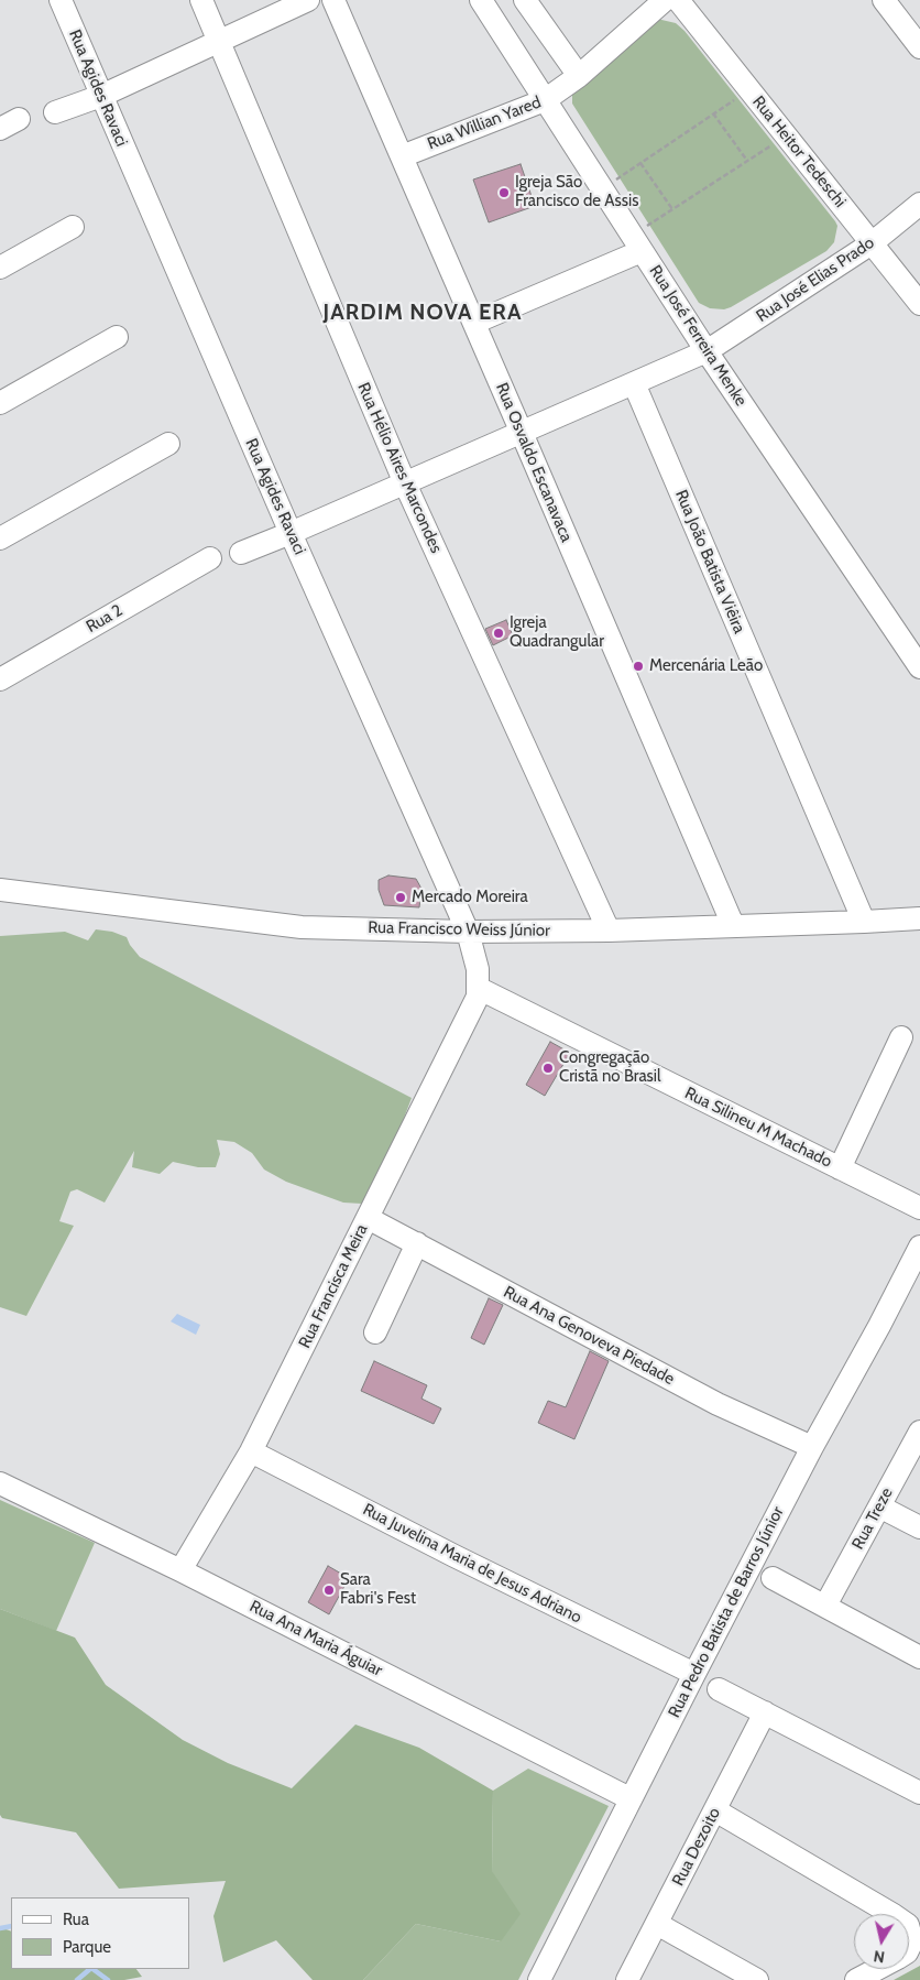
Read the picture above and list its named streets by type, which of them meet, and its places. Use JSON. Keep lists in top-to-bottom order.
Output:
{
  "streets": {
    "street": [
      "Rua Agides Ravaci",
      "Rua Willian Yared",
      "Rua Heitor Tedeschi",
      "Rua José Elias Prado",
      "Rua José Ferreira Menke",
      "Rua Osvaldo Escanavaca",
      "Rua Hélio Aires Marcondes",
      "Rua João Batista Viêira",
      "Rua 2",
      "Rua Francisco Weiss Júnior",
      "Rua Silineu M Machado",
      "Rua Francisca Meira",
      "Rua Ana Genoveva Piedade",
      "Rua Treze",
      "Rua Juvelina Maria de Jesus Adriano",
      "Rua Pedro Batista de Barros Júnior",
      "Rua Ana Maria Águiar",
      "Rua Dezoito"
    ]
  },
  "crossings": [
    ["Rua Agides Ravaci", "Rua José Elias Prado"],
    ["Rua Agides Ravaci", "Rua Francisco Weiss Júnior"],
    ["Rua Agides Ravaci", "Rua Silineu M Machado"],
    ["Rua Agides Ravaci", "Rua Francisca Meira"],
    ["Rua Willian Yared", "Rua José Ferreira Menke"],
    ["Rua Willian Yared", "Rua Osvaldo Escanavaca"],
    ["Rua Heitor Tedeschi", "Rua José Elias Prado"],
    ["Rua José Elias Prado", "Rua José Ferreira Menke"],
    ["Rua José Elias Prado", "Rua Osvaldo Escanavaca"],
    ["Rua José Elias Prado", "Rua Hélio Aires Marcondes"],
    ["Rua José Elias Prado", "Rua João Batista Viêira"],
    ["Rua Osvaldo Escanavaca", "Rua Francisco Weiss Júnior"],
    ["Rua Hélio Aires Marcondes", "Rua Francisco Weiss Júnior"],
    ["Rua João Batista Viêira", "Rua Francisco Weiss Júnior"],
    ["Rua Silineu M Machado", "Rua Francisca Meira"],
    ["Rua Francisca Meira", "Rua Ana Genoveva Piedade"],
    ["Rua Francisca Meira", "Rua Juvelina Maria de Jesus Adriano"],
    ["Rua Francisca Meira", "Rua Ana Maria Águiar"],
    ["Rua Ana Genoveva Piedade", "Rua Pedro Batista de Barros Júnior"],
    ["Rua Juvelina Maria de Jesus Adriano", "Rua Pedro Batista de Barros Júnior"],
    ["Rua Pedro Batista de Barros Júnior", "Rua Ana Maria Águiar"]
  ],
  "districts": ["JARDIM NOVA ERA"],
  "places": [
    "Igreja São Francisco de Assis",
    "Igreja Quadrangular",
    "Mercenária Leão",
    "Mercado Moreira",
    "Congregação Cristã no Brasil",
    "Sara Fabri's Fest"
  ],
  "legend": ["Rua", "Parque"],
  "north": "bottom"
}
